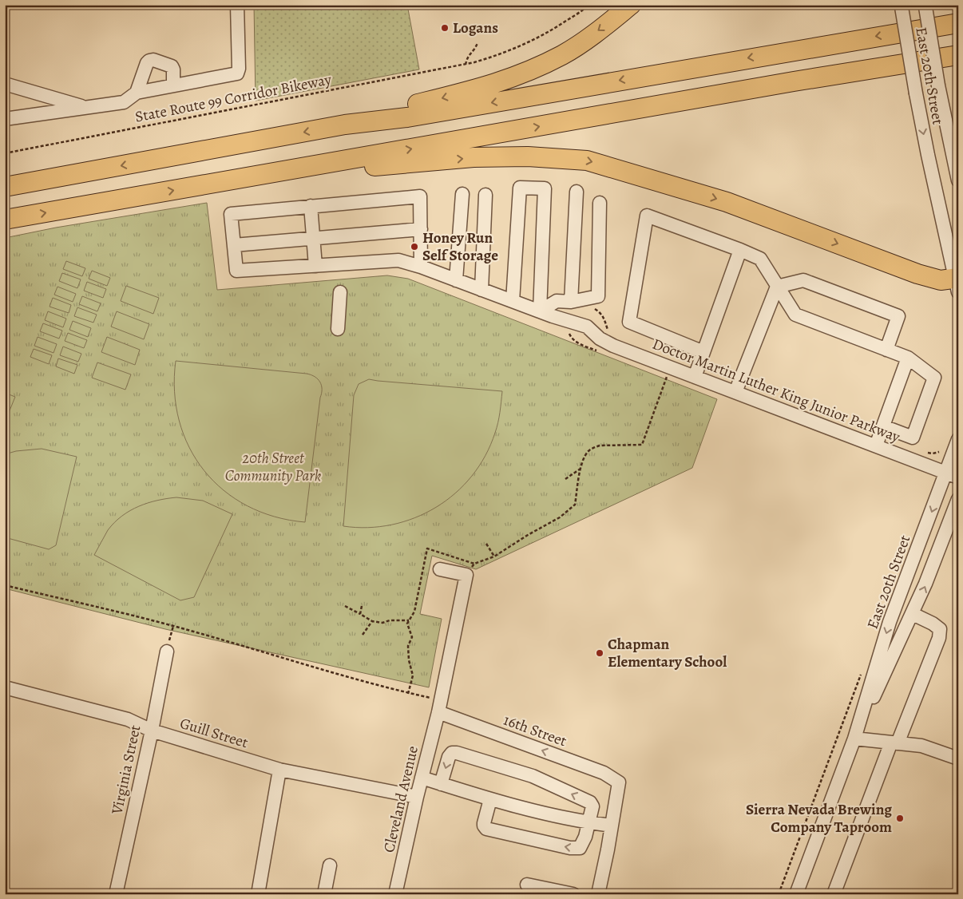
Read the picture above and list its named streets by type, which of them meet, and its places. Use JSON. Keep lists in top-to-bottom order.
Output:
{
  "streets": {
    "street": [
      "East 20th Street",
      "Doctor Martin Luther King Junior Parkway",
      "16th Street",
      "Guill Street",
      "Virginia Street",
      "Cleveland Avenue"
    ],
    "path": ["State Route 99 Corridor Bikeway"]
  },
  "crossings": [
    ["East 20th Street", "Doctor Martin Luther King Junior Parkway"],
    ["16th Street", "Cleveland Avenue"],
    ["Guill Street", "Virginia Street"],
    ["Guill Street", "Cleveland Avenue"]
  ],
  "parks": ["20th Street Community Park"],
  "places": [
    "Logans",
    "Honey Run Self Storage",
    "Chapman Elementary School",
    "Sierra Nevada Brewing Company Taproom"
  ]
}
